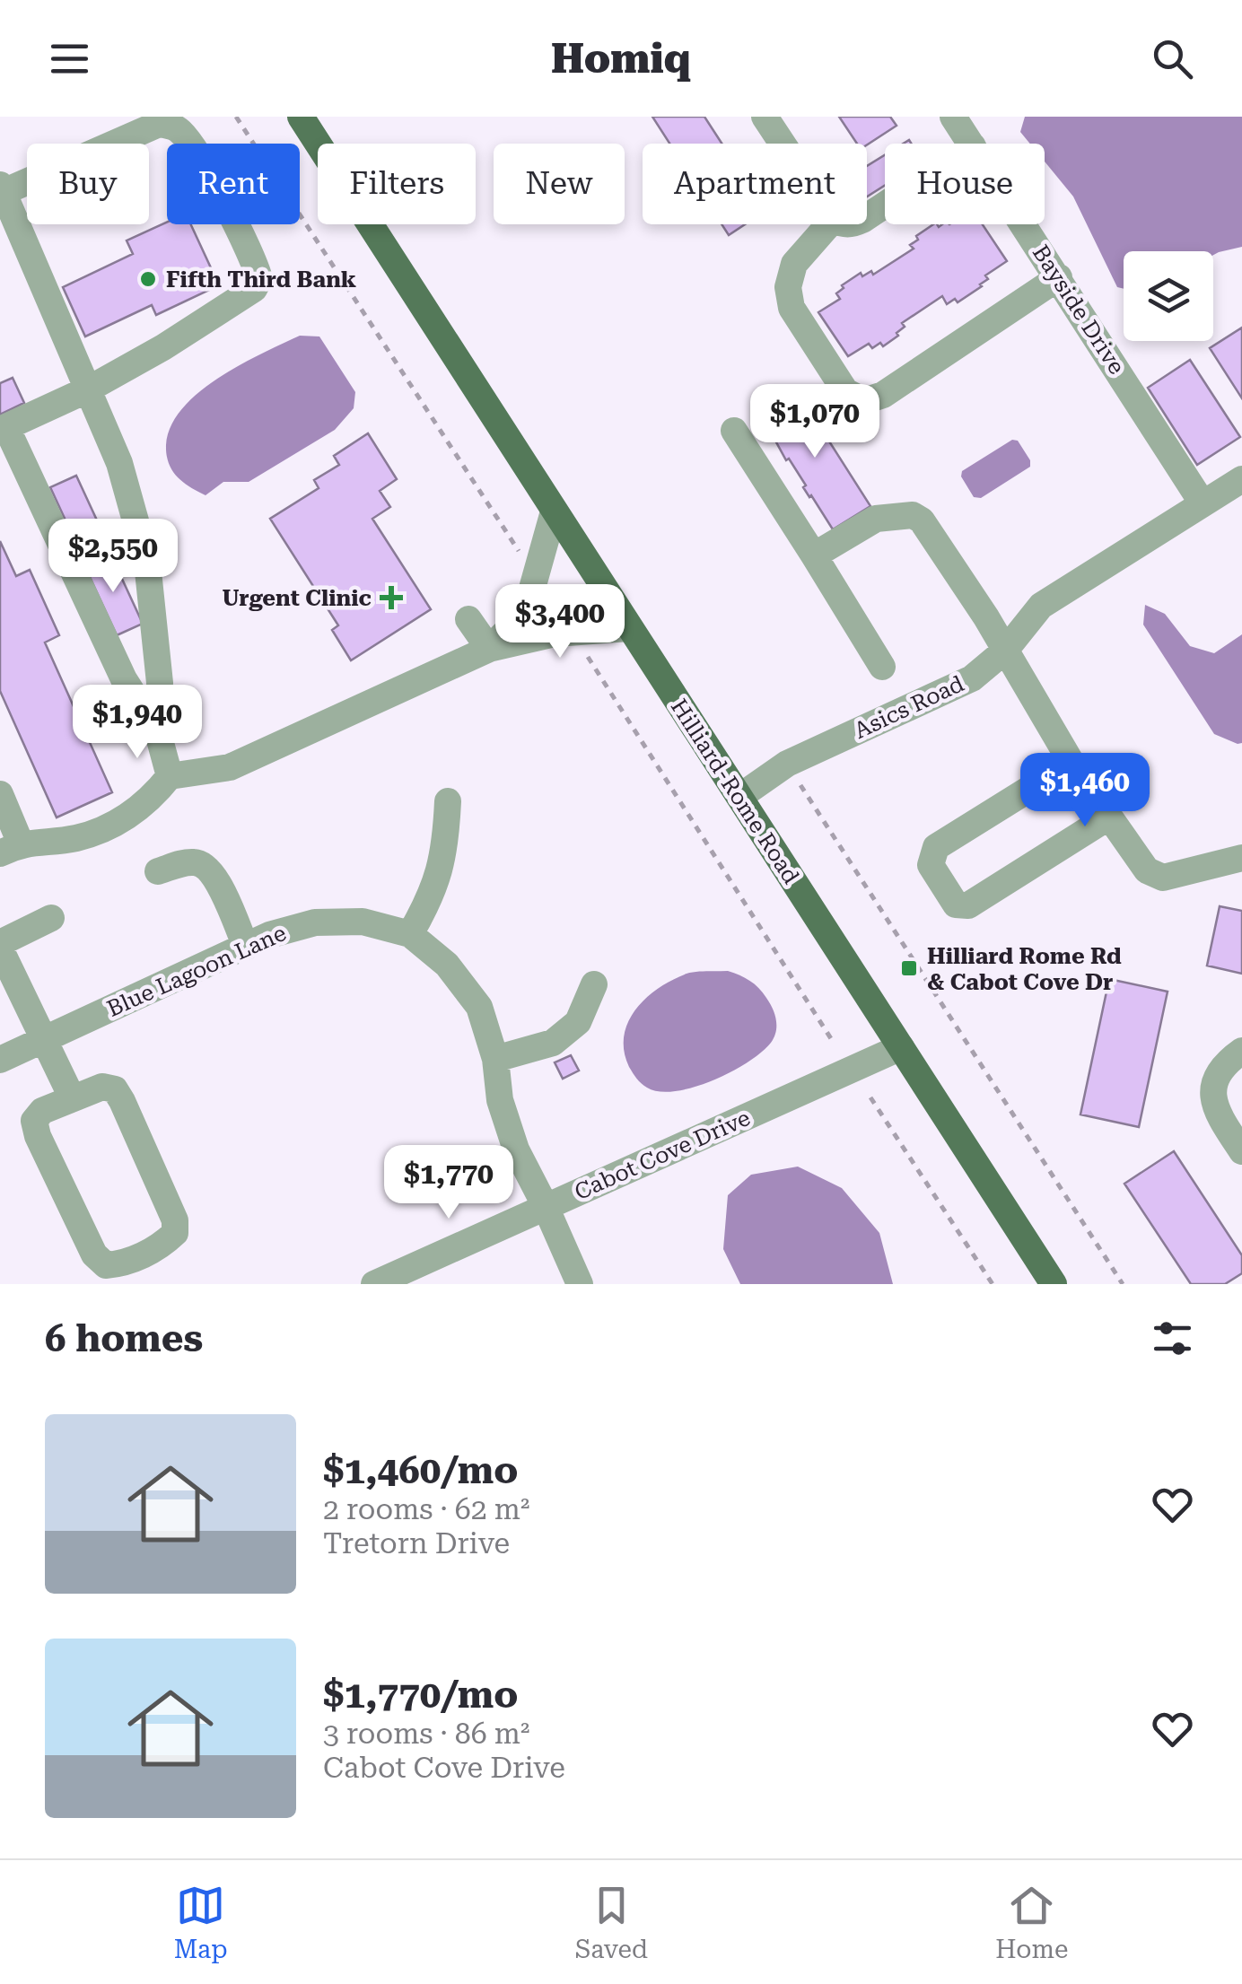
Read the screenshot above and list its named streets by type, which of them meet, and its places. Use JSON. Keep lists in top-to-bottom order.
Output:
{
  "streets": {
    "main road": ["Hilliard-Rome Road"],
    "street": [
      "Bayside Drive",
      "Asics Road",
      "Blue Lagoon Lane",
      "Cabot Cove Drive"
    ]
  },
  "crossings": [
    ["Bayside Drive", "Asics Road"],
    ["Asics Road", "Hilliard-Rome Road"],
    ["Hilliard-Rome Road", "Cabot Cove Drive"],
    ["Blue Lagoon Lane", "Cabot Cove Drive"]
  ],
  "places": {
    "other": ["Fifth Third Bank"],
    "health": ["Urgent Clinic"],
    "transit": ["Hilliard Rome Rd & Cabot Cove Dr"]
  },
  "page": {
    "header": "Homiq",
    "chip": [
      "Buy",
      "Rent",
      "Filters",
      "New",
      "Apartment",
      "House"
    ],
    "price": [
      "$1,070",
      "$2,550",
      "$3,400",
      "$1,940",
      "$1,460",
      "$1,770"
    ],
    "heading": "6 homes",
    "list": [
      {
        "name": "$1,460/mo",
        "note": "2 rooms · 62 m² · Tretorn Drive"
      },
      {
        "name": "$1,770/mo",
        "note": "3 rooms · 86 m² · Cabot Cove Drive"
      }
    ],
    "tabs": ["Map", "Saved", "Home"]
  }
}
